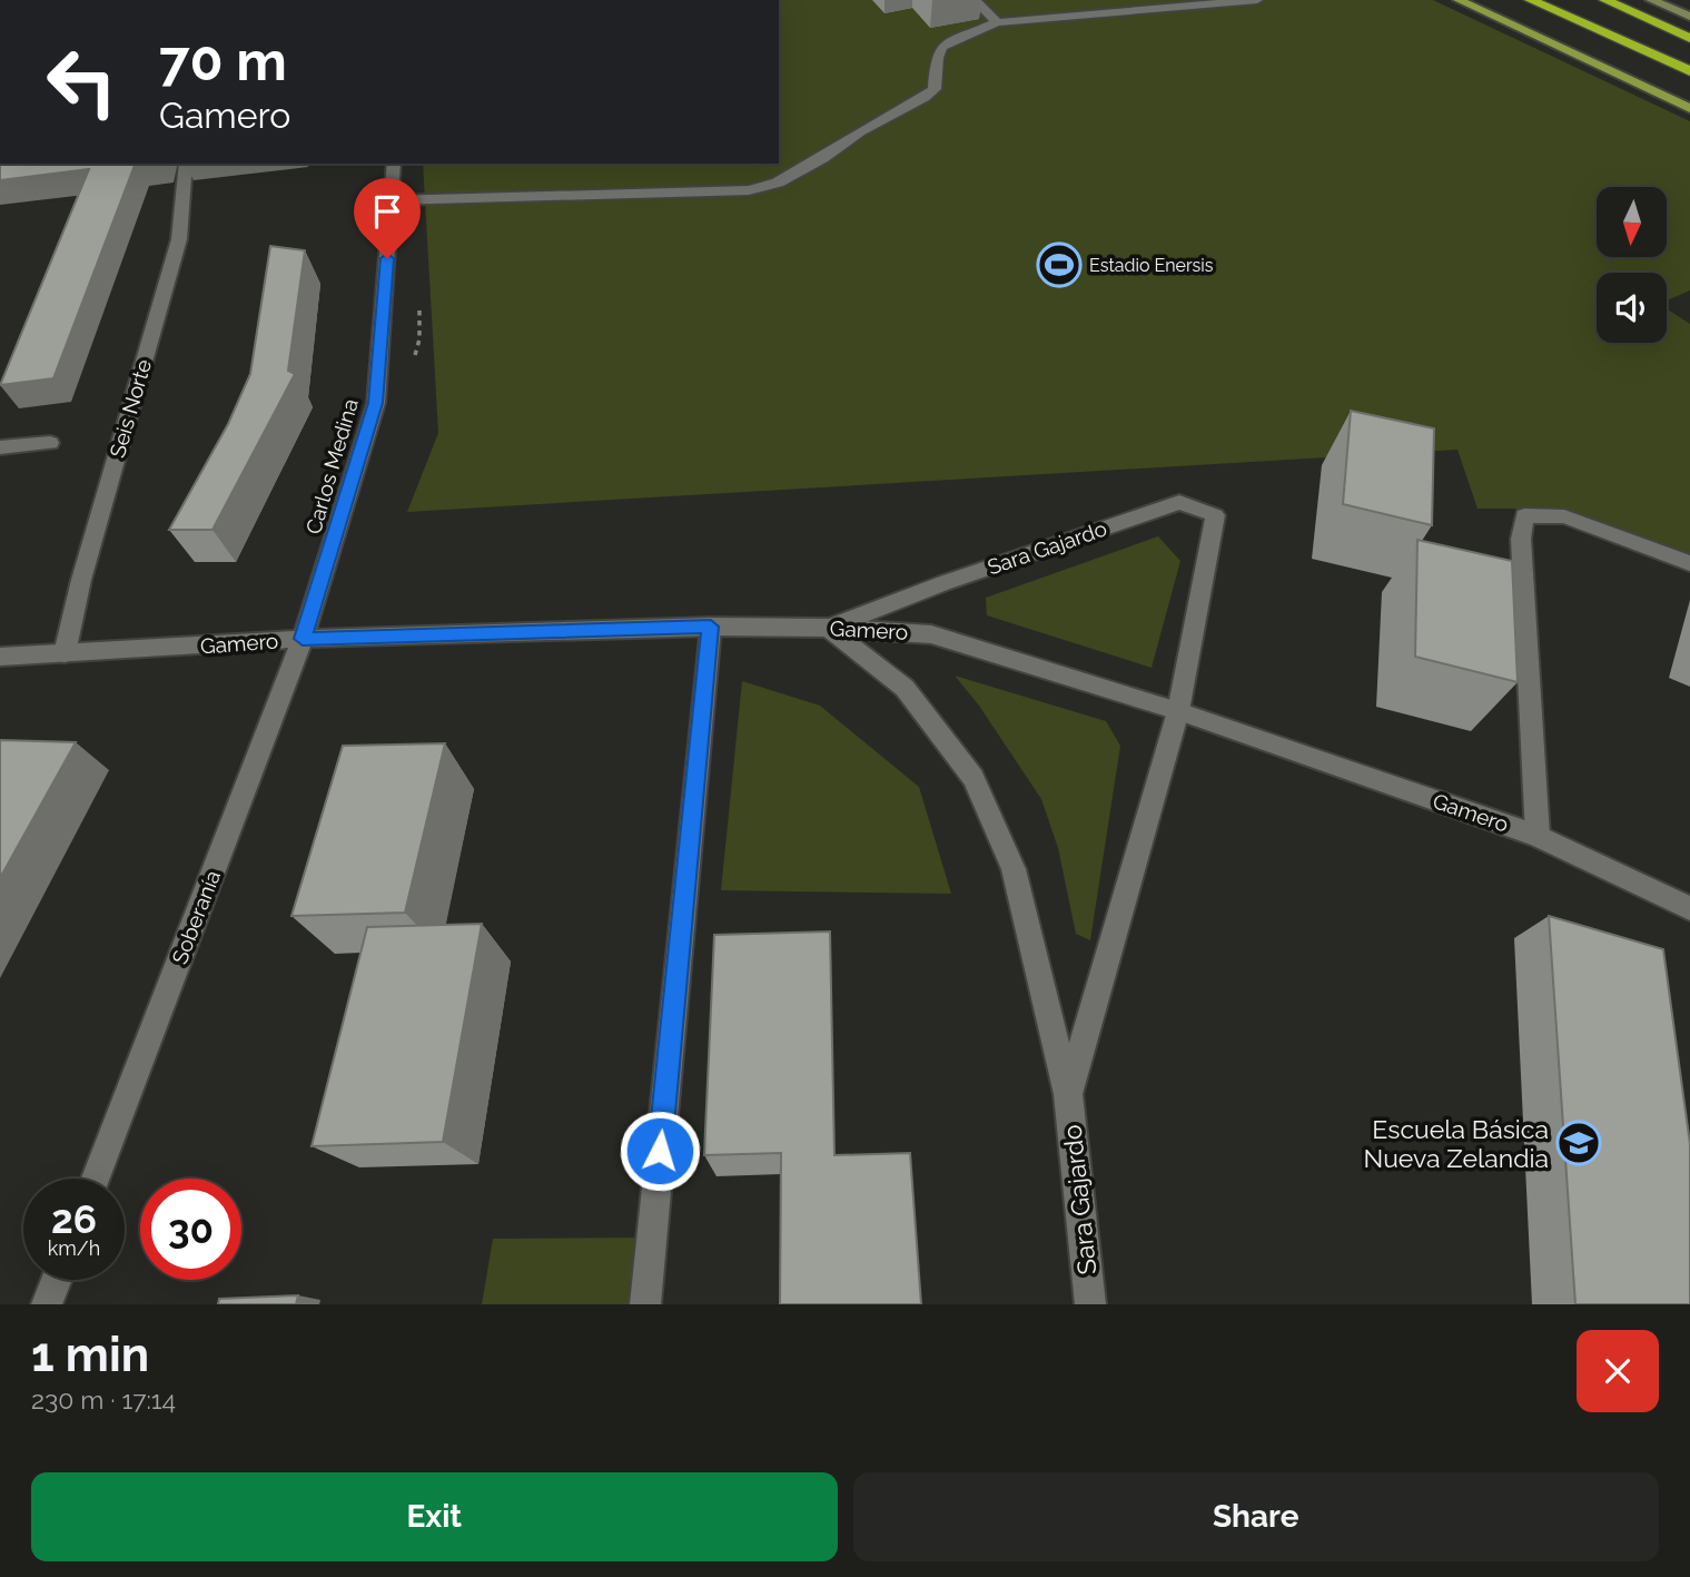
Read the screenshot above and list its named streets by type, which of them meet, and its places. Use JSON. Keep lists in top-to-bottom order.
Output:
{
  "streets": {
    "street": [
      "Seis Norte",
      "Carlos Medina",
      "Sara Gajardo",
      "Gamero",
      "Soberanía"
    ]
  },
  "crossings": [
    ["Seis Norte", "Gamero"],
    ["Carlos Medina", "Gamero"],
    ["Carlos Medina", "Soberanía"],
    ["Sara Gajardo", "Gamero"],
    ["Gamero", "Soberanía"]
  ],
  "places": {
    "sports": ["Estadio Enersis"],
    "school or university": ["Escuela Básica Nueva Zelandia"]
  },
  "north": "bottom",
  "page": {
    "turn": ["70 m", "Gamero"],
    "speed": "26 km/h",
    "limit": "30",
    "heading": ["1 min", "230 m · 17:14"],
    "buttons": ["Exit", "Share"]
  }
}
